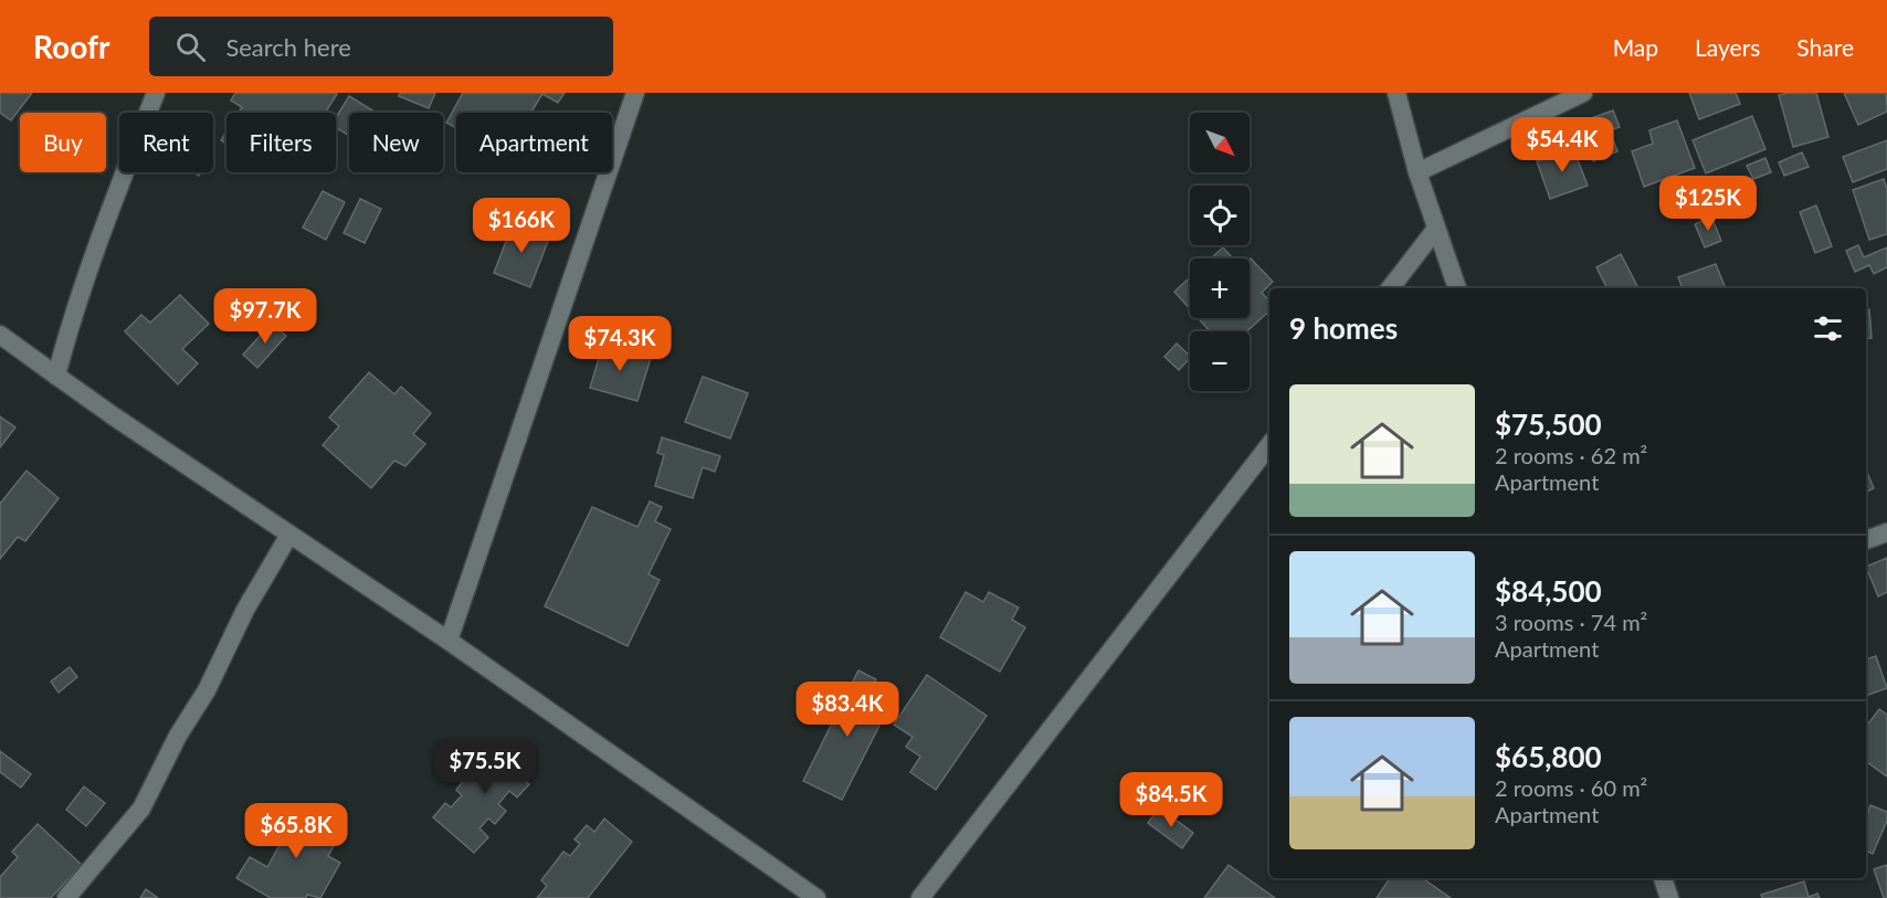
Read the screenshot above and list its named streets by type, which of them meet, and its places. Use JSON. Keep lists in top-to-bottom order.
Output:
{
  "north": "bottom right",
  "page": {
    "header": "Roofr",
    "search": "Search here",
    "nav": ["Map", "Layers", "Share"],
    "map_buttons": ["+", "−"],
    "chip": [
      "Buy",
      "Rent",
      "Filters",
      "New",
      "Apartment"
    ],
    "price": [
      "$54.4K",
      "$125K",
      "$166K",
      "$97.7K",
      "$74.3K",
      "$83.4K",
      "$75.5K",
      "$84.5K",
      "$65.8K"
    ],
    "heading": "9 homes",
    "list": [
      {
        "name": "$75,500",
        "note": "2 rooms · 62 m² · Apartment"
      },
      {
        "name": "$84,500",
        "note": "3 rooms · 74 m² · Apartment"
      },
      {
        "name": "$65,800",
        "note": "2 rooms · 60 m² · Apartment"
      }
    ]
  }
}
